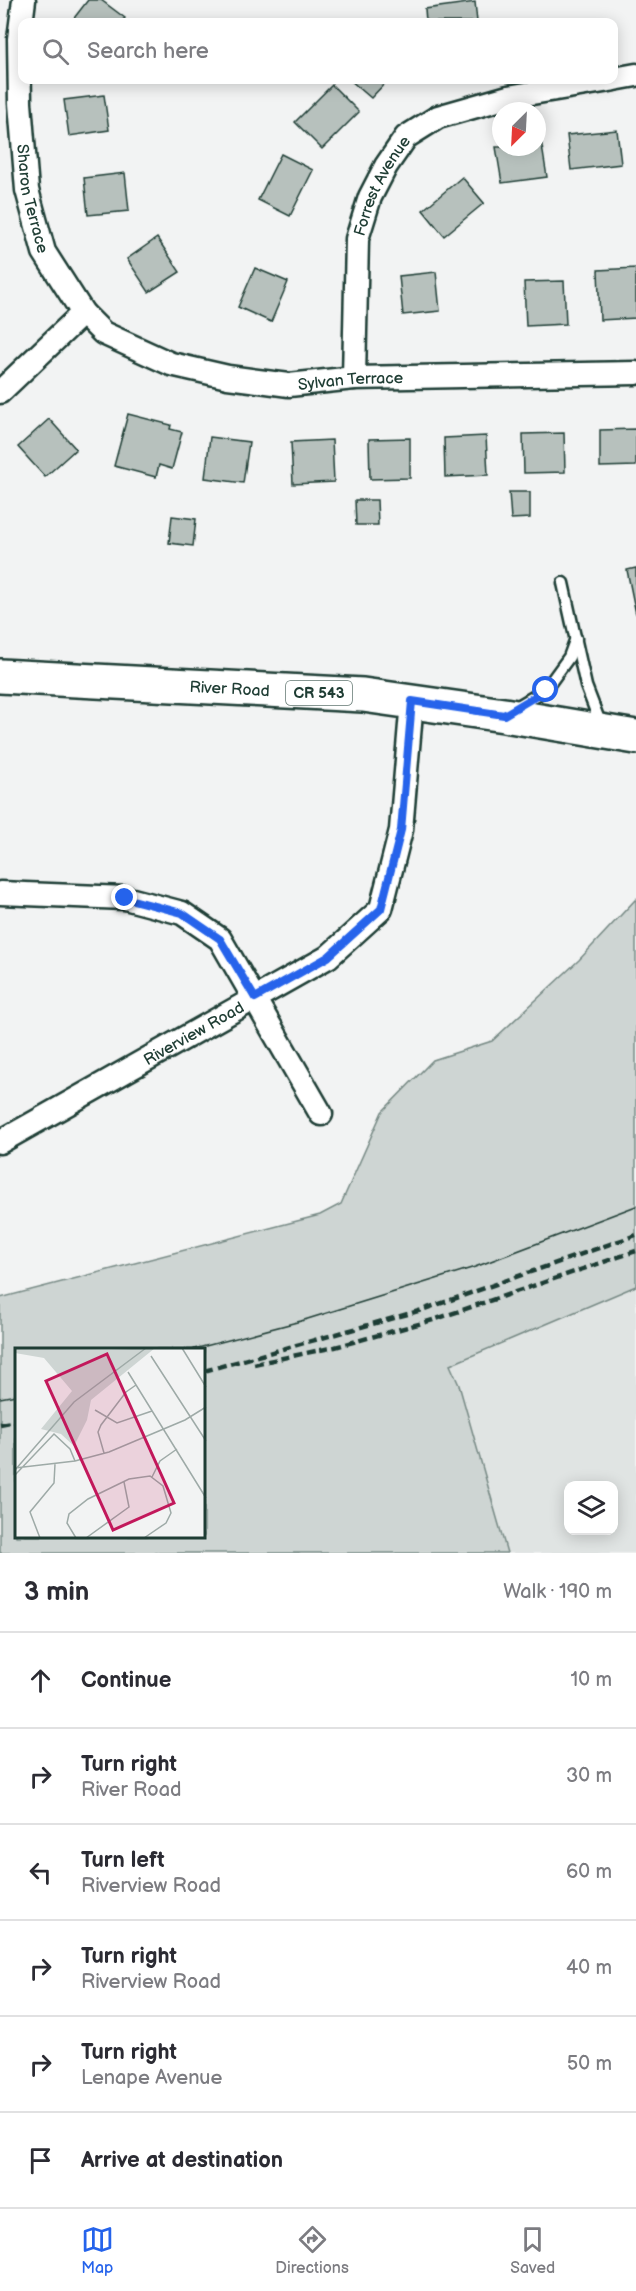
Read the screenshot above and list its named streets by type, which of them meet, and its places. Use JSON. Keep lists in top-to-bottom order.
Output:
{
  "streets": {
    "main road": ["River Road", "CR 543"],
    "street": [
      "Forrest Avenue",
      "Sharon Terrace",
      "Sylvan Terrace",
      "Riverview Road"
    ]
  },
  "crossings": [
    ["Forrest Avenue", "Sylvan Terrace"],
    ["Sharon Terrace", "Sylvan Terrace"],
    ["River Road", "Riverview Road"]
  ],
  "north": "bottom left",
  "page": {
    "search": "Search here",
    "heading": ["3 min", "Walk · 190 m"],
    "list": [
      ["Continue", "10 m"],
      ["Turn right", "River Road", "30 m"],
      ["Turn left", "Riverview Road", "60 m"],
      ["Turn right", "Riverview Road", "40 m"],
      ["Turn right", "Lenape Avenue", "50 m"],
      "Arrive at destination"
    ],
    "nav": ["Map", "Directions", "Saved"]
  }
}
